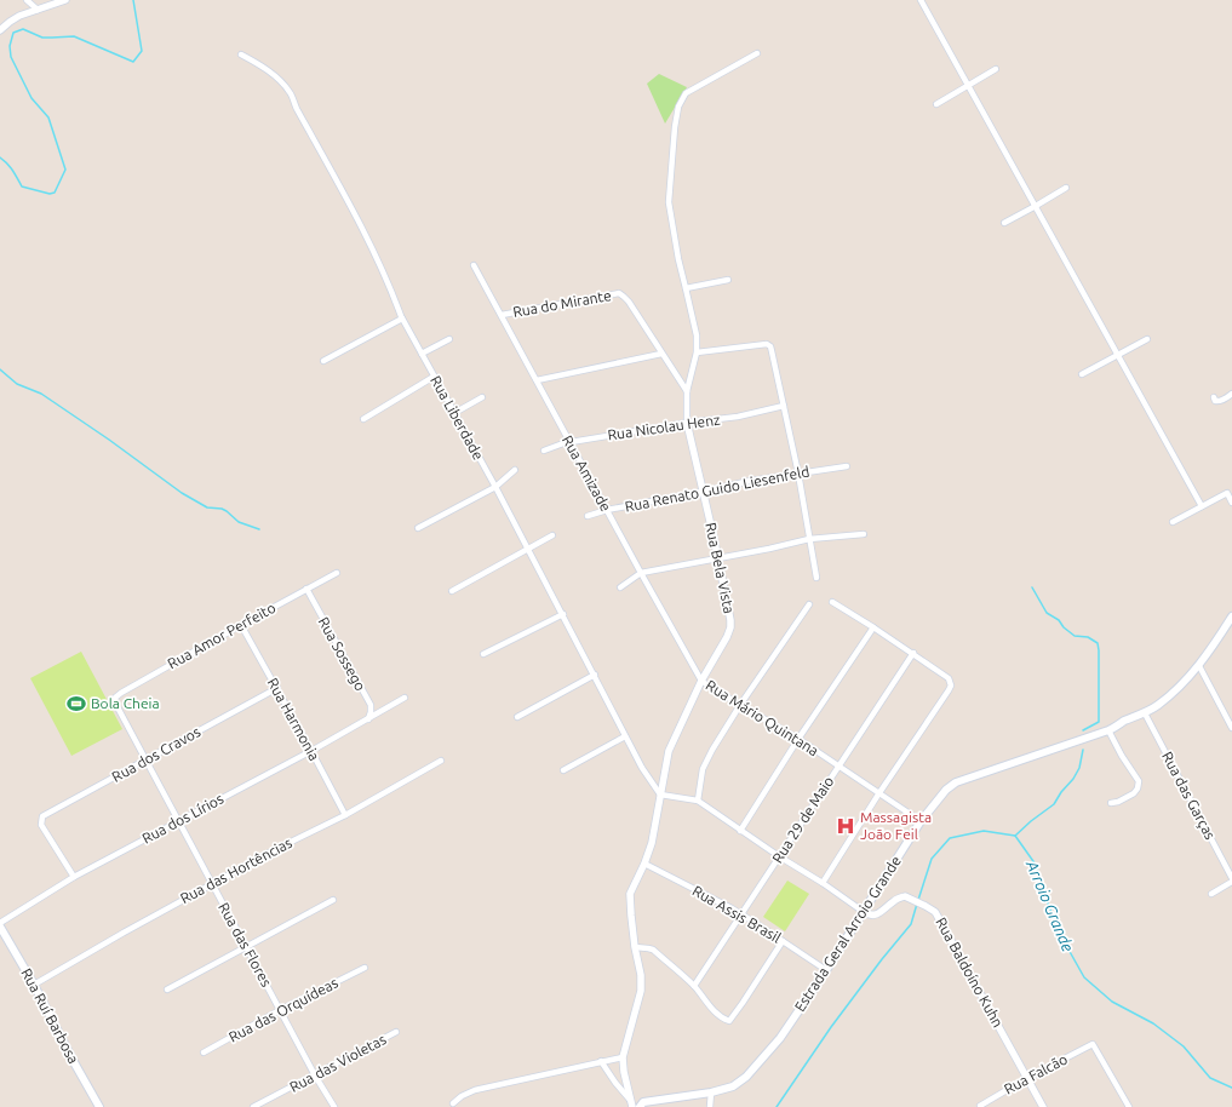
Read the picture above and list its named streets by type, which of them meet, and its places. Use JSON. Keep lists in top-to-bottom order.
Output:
{
  "streets": {
    "main road": ["Estrada Geral Arroio Grande", "Rua Ruí Barbosa"],
    "street": [
      "Rua do Mirante",
      "Rua Liberdade",
      "Rua Nicolau Henz",
      "Rua Amizade",
      "Rua Renato Guido Liesenfeld",
      "Rua Bela Vista",
      "Rua Amor Perfeito",
      "Rua Sossego",
      "Rua Mário Quintana",
      "Rua Harmonia",
      "Rua dos Cravos",
      "Rua das Garças",
      "Rua dos Lírios",
      "Rua 29 de Maio",
      "Rua das Hortências",
      "Rua Assis Brasil",
      "Rua das Flores",
      "Rua Baldoíno Kuhn",
      "Rua das Orquídeas",
      "Rua das Violetas",
      "Rua Falcão"
    ]
  },
  "crossings": [
    ["Rua do Mirante", "Rua Amizade"],
    ["Rua do Mirante", "Rua Bela Vista"],
    ["Rua Liberdade", "Rua Bela Vista"],
    ["Rua Nicolau Henz", "Rua Amizade"],
    ["Rua Nicolau Henz", "Rua Bela Vista"],
    ["Rua Amizade", "Rua Renato Guido Liesenfeld"],
    ["Rua Amizade", "Rua Bela Vista"],
    ["Rua Amizade", "Rua Mário Quintana"],
    ["Rua Renato Guido Liesenfeld", "Rua Bela Vista"],
    ["Rua Bela Vista", "Rua Mário Quintana"],
    ["Rua Bela Vista", "Rua Assis Brasil"],
    ["Rua Amor Perfeito", "Rua Sossego"],
    ["Rua Amor Perfeito", "Rua Harmonia"],
    ["Rua Amor Perfeito", "Rua das Flores"],
    ["Rua Sossego", "Rua dos Lírios"],
    ["Rua Mário Quintana", "Rua 29 de Maio"],
    ["Rua Mário Quintana", "Estrada Geral Arroio Grande"],
    ["Rua Harmonia", "Rua dos Cravos"],
    ["Rua Harmonia", "Rua dos Lírios"],
    ["Rua Harmonia", "Rua das Hortências"],
    ["Rua dos Cravos", "Rua dos Lírios"],
    ["Rua dos Cravos", "Rua das Flores"],
    ["Rua das Garças", "Estrada Geral Arroio Grande"],
    ["Rua dos Lírios", "Rua das Flores"],
    ["Rua dos Lírios", "Rua Ruí Barbosa"],
    ["Rua 29 de Maio", "Rua Assis Brasil"],
    ["Rua das Hortências", "Rua das Flores"],
    ["Rua das Hortências", "Rua Ruí Barbosa"],
    ["Rua Assis Brasil", "Estrada Geral Arroio Grande"],
    ["Estrada Geral Arroio Grande", "Rua Baldoíno Kuhn"],
    ["Rua das Flores", "Rua das Orquídeas"],
    ["Rua das Flores", "Rua das Violetas"],
    ["Rua Baldoíno Kuhn", "Rua Falcão"]
  ],
  "water": ["Arroio Grande"],
  "places": {
    "sports": ["Bola Cheia"],
    "hospital": ["Massagista João Feil"]
  }
}
